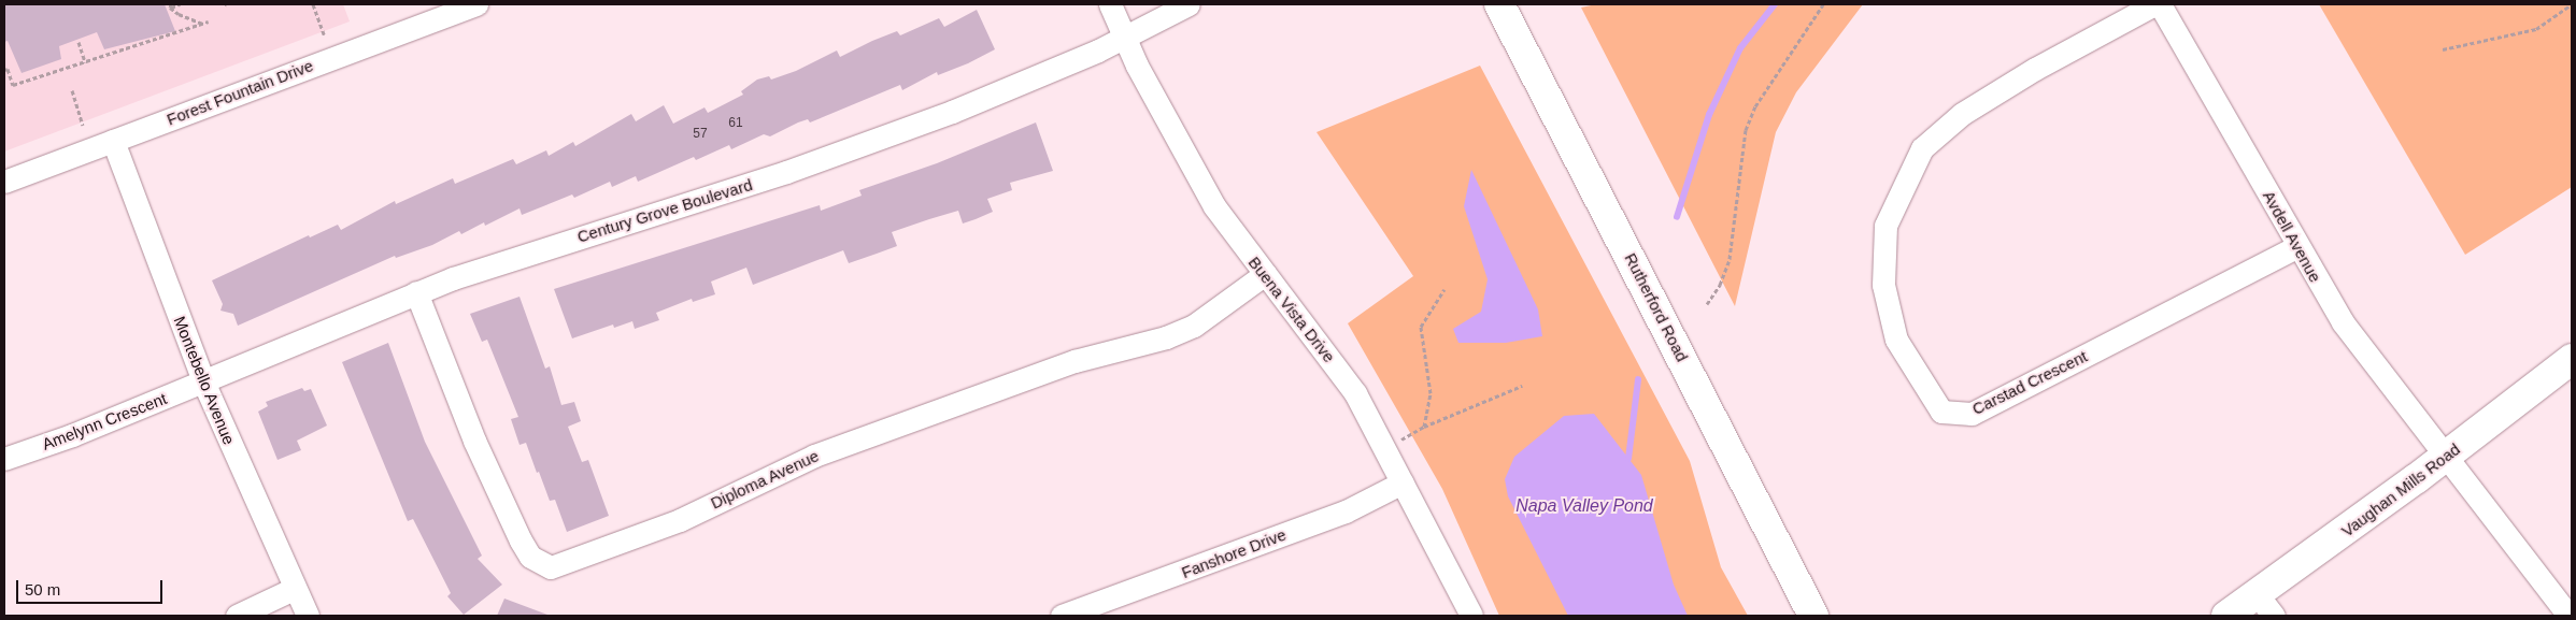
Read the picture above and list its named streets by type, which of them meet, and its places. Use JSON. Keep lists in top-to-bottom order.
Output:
{
  "streets": {
    "main road": ["Rutherford Road", "Vaughan Mills Road"],
    "street": [
      "Forest Fountain Drive",
      "Century Grove Boulevard",
      "Avdell Avenue",
      "Buena Vista Drive",
      "Montebello Avenue",
      "Carstad Crescent",
      "Amelynn Crescent",
      "Diploma Avenue",
      "Fanshore Drive"
    ]
  },
  "crossings": [
    ["Forest Fountain Drive", "Montebello Avenue"],
    ["Century Grove Boulevard", "Buena Vista Drive"],
    ["Century Grove Boulevard", "Montebello Avenue"],
    ["Century Grove Boulevard", "Amelynn Crescent"],
    ["Century Grove Boulevard", "Diploma Avenue"],
    ["Avdell Avenue", "Carstad Crescent"],
    ["Avdell Avenue", "Vaughan Mills Road"],
    ["Buena Vista Drive", "Diploma Avenue"],
    ["Buena Vista Drive", "Fanshore Drive"],
    ["Montebello Avenue", "Amelynn Crescent"]
  ],
  "water": ["Napa Valley Pond"],
  "house_numbers": ["61", "57"],
  "scale_bar": "50 m"
}
